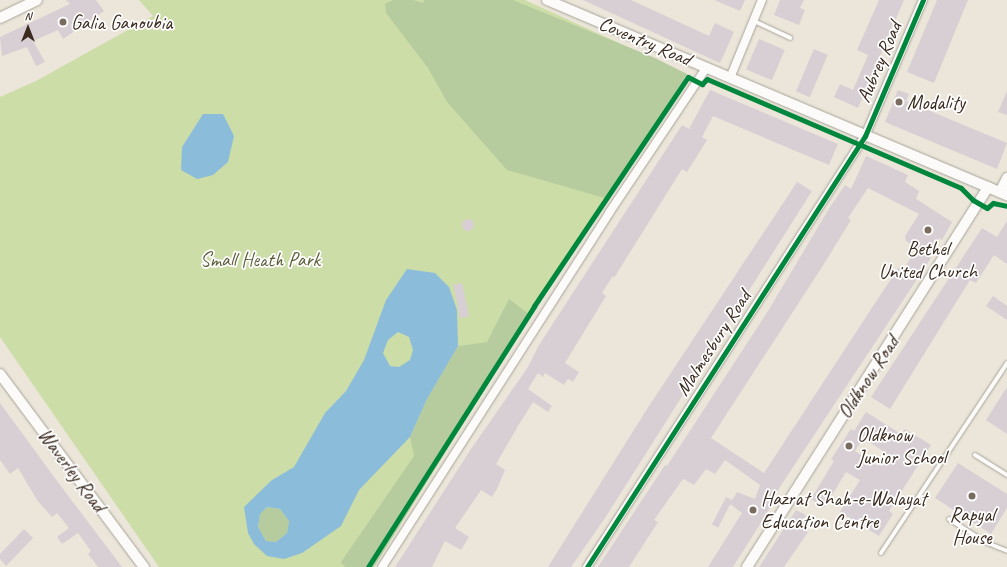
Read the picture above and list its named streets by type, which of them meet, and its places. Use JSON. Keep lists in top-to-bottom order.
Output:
{
  "streets": {
    "street": [
      "Coventry Road",
      "Aubrey Road",
      "Malmesbury Road",
      "Oldknow Road",
      "Waverley Road"
    ]
  },
  "crossings": [
    ["Coventry Road", "Aubrey Road"],
    ["Coventry Road", "Malmesbury Road"],
    ["Coventry Road", "Oldknow Road"],
    ["Aubrey Road", "Malmesbury Road"]
  ],
  "parks": ["Small Heath Park"],
  "places": [
    "Galia Ganoubia",
    "Modality",
    "Bethel United Church",
    "Oldknow Junior School",
    "Rapyal House",
    "Hazrat Shah-e-Walayat Education Centre"
  ],
  "north": "top"
}
